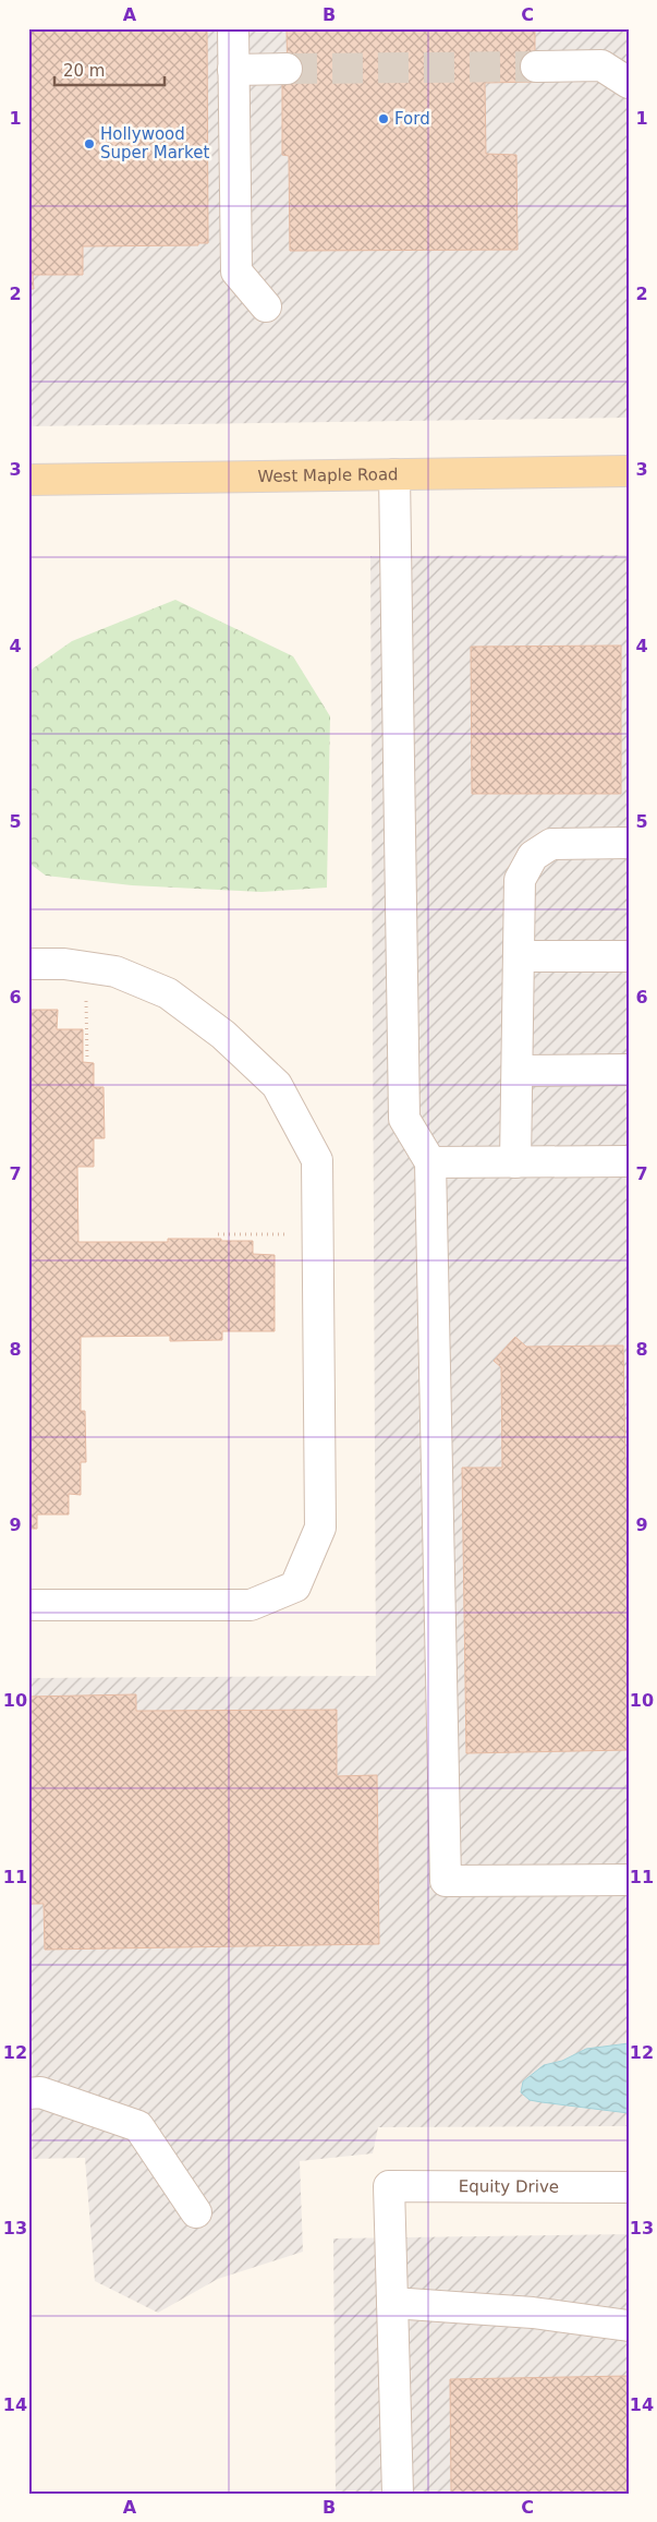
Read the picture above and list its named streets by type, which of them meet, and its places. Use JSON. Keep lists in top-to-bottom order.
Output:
{
  "streets": {
    "main road": ["West Maple Road"],
    "street": ["Equity Drive"]
  },
  "places": ["Ford", "Hollywood Super Market"],
  "scale_bar": "20 m",
  "grid": {
    "columns": ["A", "B", "C"],
    "rows": [
      "1",
      "2",
      "3",
      "4",
      "5",
      "6",
      "7",
      "8",
      "9",
      "10",
      "11",
      "12",
      "13",
      "14"
    ]
  }
}
